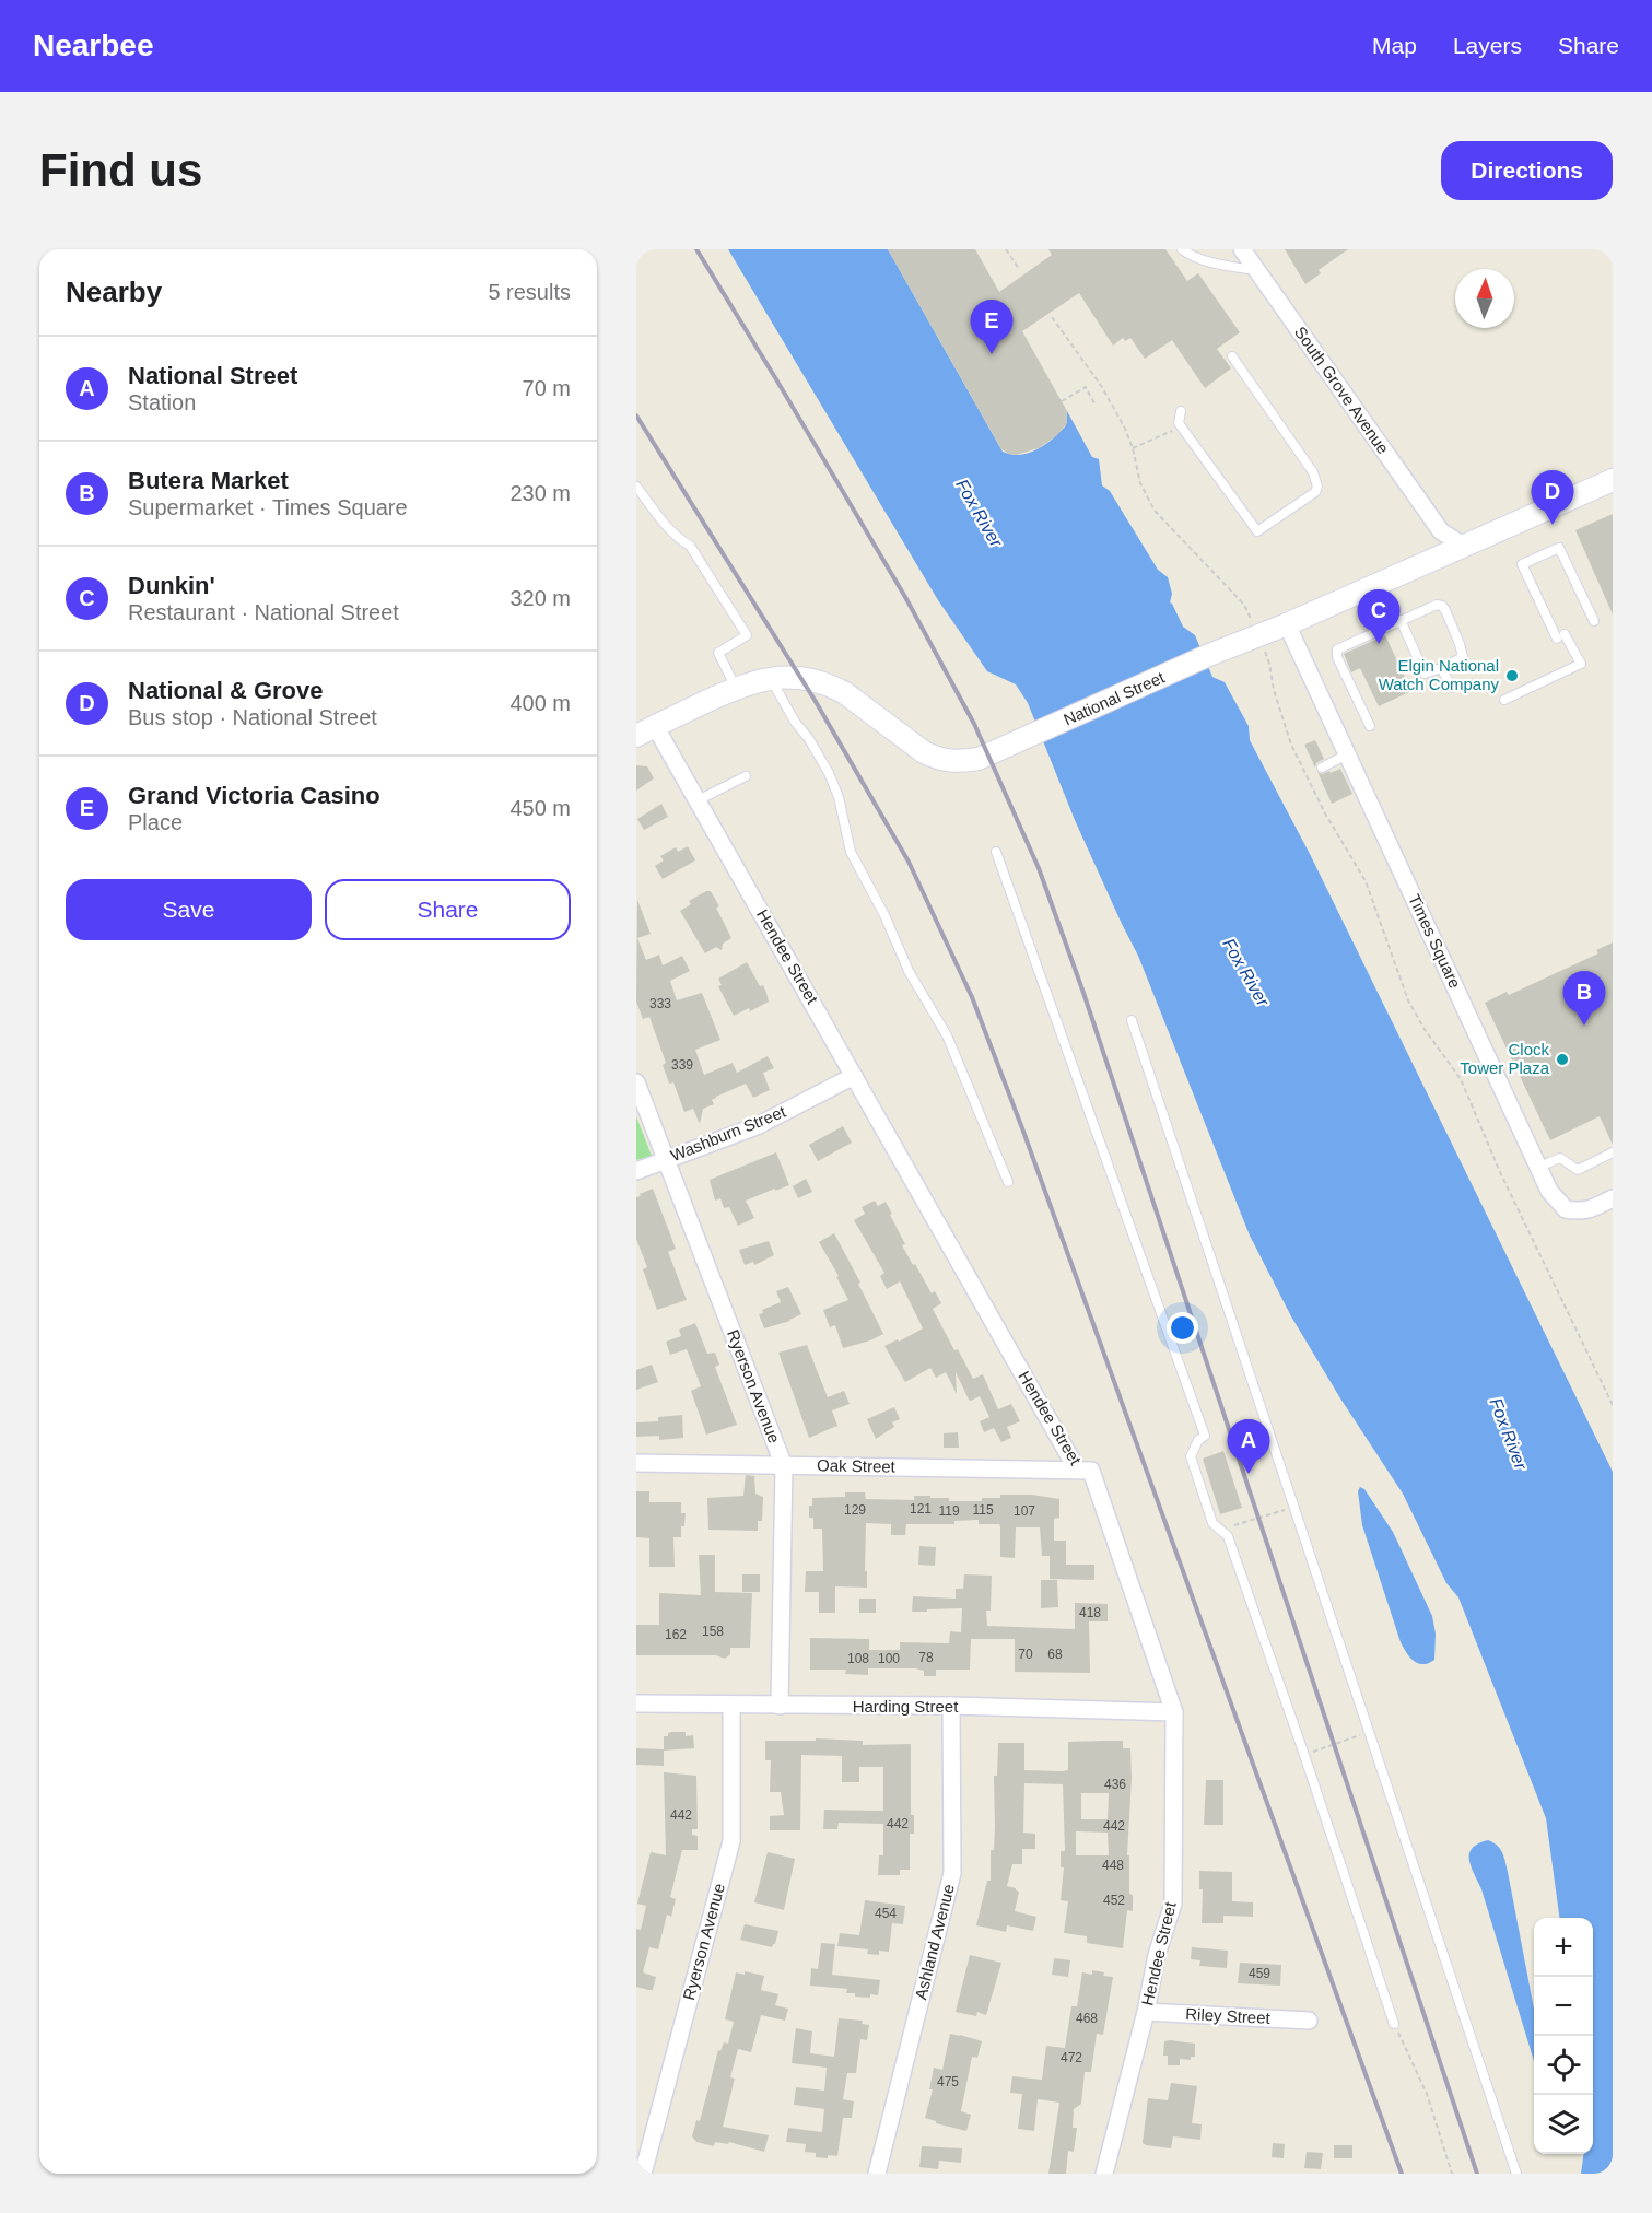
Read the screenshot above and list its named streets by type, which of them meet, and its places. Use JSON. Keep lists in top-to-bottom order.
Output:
{
  "streets": {
    "street": [
      "South Grove Avenue",
      "National Street",
      "Times Square",
      "Hendee Street",
      "Washburn Street",
      "Ryerson Avenue",
      "Oak Street",
      "Harding Street",
      "Ashland Avenue",
      "Riley Street"
    ]
  },
  "crossings": [
    ["South Grove Avenue", "National Street"],
    ["National Street", "Times Square"],
    ["National Street", "Hendee Street"],
    ["Hendee Street", "Washburn Street"],
    ["Hendee Street", "Oak Street"],
    ["Hendee Street", "Harding Street"],
    ["Hendee Street", "Riley Street"],
    ["Washburn Street", "Ryerson Avenue"],
    ["Ryerson Avenue", "Oak Street"],
    ["Ryerson Avenue", "Harding Street"],
    ["Harding Street", "Ashland Avenue"]
  ],
  "water": ["Fox River"],
  "places": ["Elgin National Watch Company", "Clock Tower Plaza"],
  "house_numbers": [
    "333",
    "339",
    "121",
    "129",
    "115",
    "119",
    "107",
    "418",
    "158",
    "162",
    "70",
    "68",
    "78",
    "108",
    "100",
    "436",
    "442",
    "442",
    "442",
    "448",
    "452",
    "454",
    "459",
    "468",
    "472",
    "475"
  ],
  "north": "top",
  "page": {
    "header": "Nearbee",
    "nav": ["Map", "Layers", "Share"],
    "buttons": [
      "Directions",
      ["Save", "Share"]
    ],
    "title": "Find us",
    "heading": ["Nearby", "5 results"],
    "pins": [
      "E",
      "D",
      "C",
      "B",
      "A"
    ],
    "list": [
      {
        "mark": "A",
        "name": "National Street",
        "note": "Station",
        "value": "70 m"
      },
      {
        "mark": "B",
        "name": "Butera Market",
        "note": "Supermarket · Times Square",
        "value": "230 m"
      },
      {
        "mark": "C",
        "name": "Dunkin'",
        "note": "Restaurant · National Street",
        "value": "320 m"
      },
      {
        "mark": "D",
        "name": "National & Grove",
        "note": "Bus stop · National Street",
        "value": "400 m"
      },
      {
        "mark": "E",
        "name": "Grand Victoria Casino",
        "note": "Place",
        "value": "450 m"
      }
    ],
    "map_buttons": ["+", "−"]
  }
}
